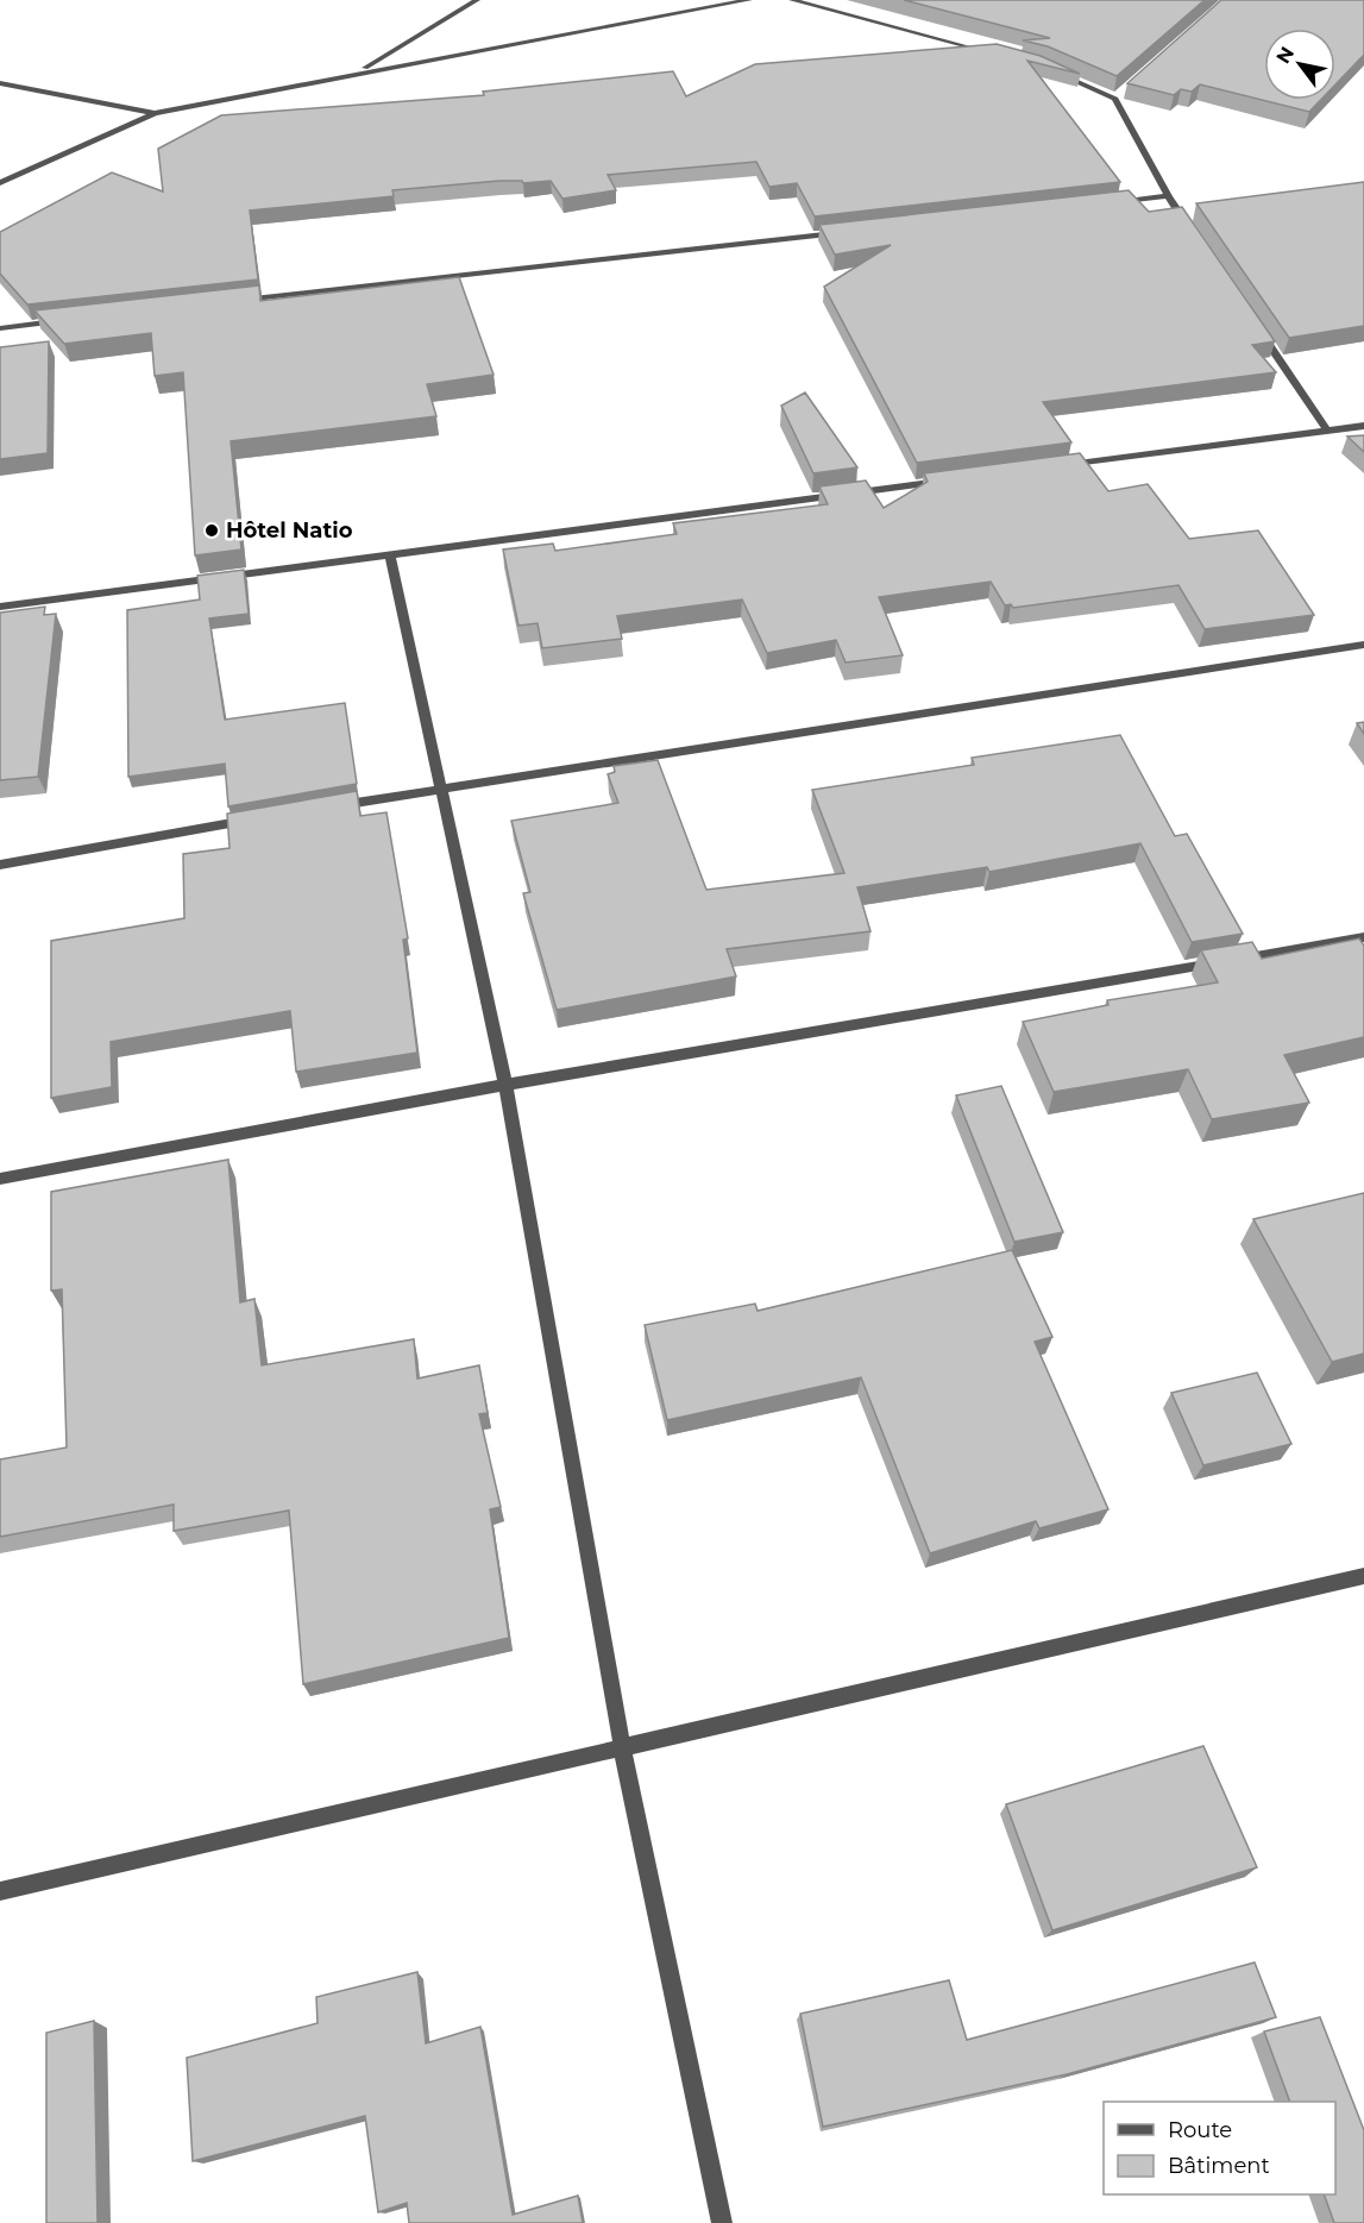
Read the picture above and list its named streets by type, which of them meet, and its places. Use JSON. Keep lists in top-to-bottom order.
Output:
{
  "places": ["Hôtel Natio"],
  "legend": ["Route", "Bâtiment"],
  "north": "top left"
}
